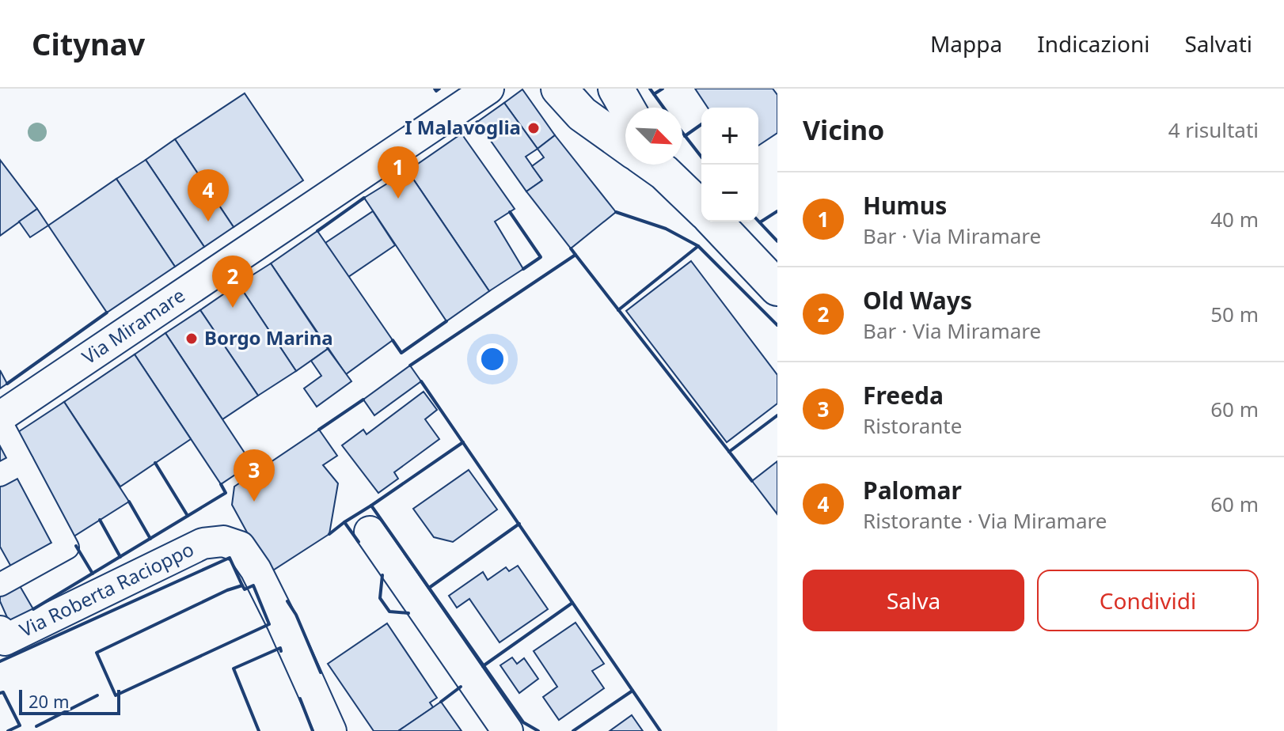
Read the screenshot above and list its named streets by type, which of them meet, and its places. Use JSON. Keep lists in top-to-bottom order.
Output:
{
  "streets": {
    "street": ["Via Miramare", "Via Roberta Racioppo"]
  },
  "places": ["I Malavoglia", "Borgo Marina"],
  "scale_bar": "20 m",
  "north": "bottom right",
  "page": {
    "header": "Citynav",
    "nav": ["Mappa", "Indicazioni", "Salvati"],
    "heading": ["Vicino", "4 risultati"],
    "map_buttons": ["+", "−"],
    "pins": [
      "1",
      "4",
      "2",
      "3"
    ],
    "list": [
      {
        "mark": "1",
        "name": "Humus",
        "note": "Bar · Via Miramare",
        "value": "40 m"
      },
      {
        "mark": "2",
        "name": "Old Ways",
        "note": "Bar · Via Miramare",
        "value": "50 m"
      },
      {
        "mark": "3",
        "name": "Freeda",
        "note": "Ristorante",
        "value": "60 m"
      },
      {
        "mark": "4",
        "name": "Palomar",
        "note": "Ristorante · Via Miramare",
        "value": "60 m"
      }
    ],
    "buttons": ["Salva", "Condividi"],
    "scale": "20 m"
  }
}
